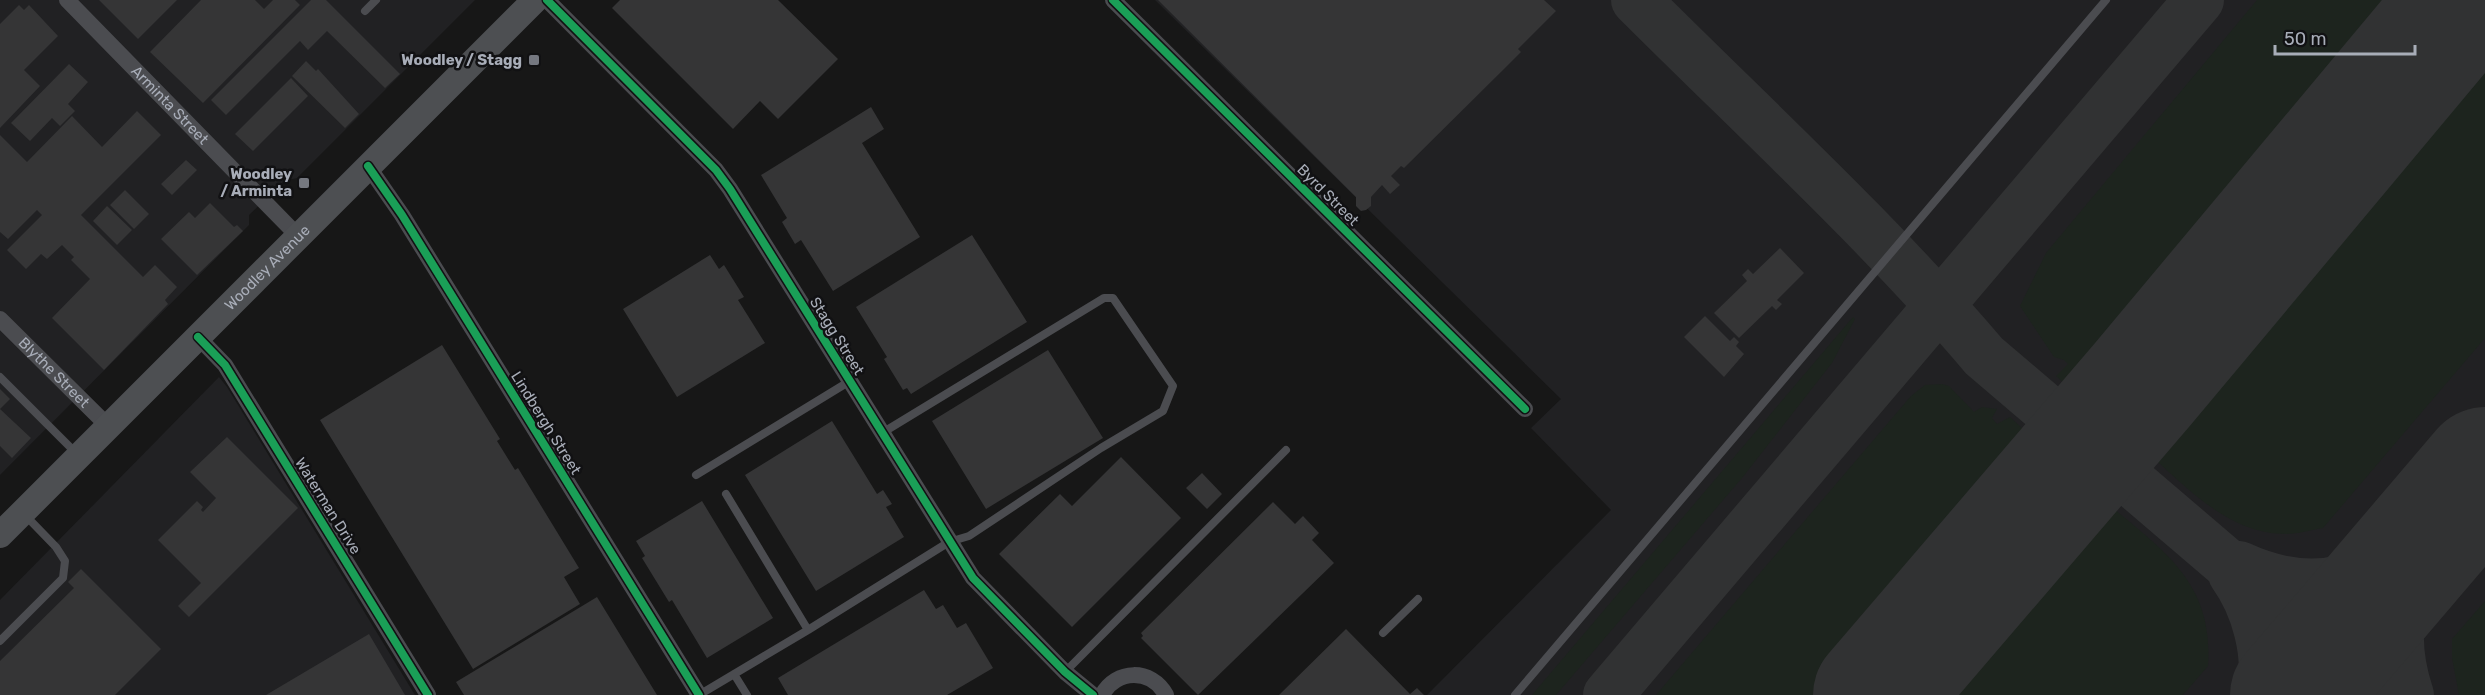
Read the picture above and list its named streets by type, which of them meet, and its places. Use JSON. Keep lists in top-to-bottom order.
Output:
{
  "streets": {
    "main road": ["Woodley Avenue"],
    "street": [
      "Arminta Street",
      "Byrd Street",
      "Stagg Street",
      "Blythe Street",
      "Lindbergh Street",
      "Waterman Drive"
    ]
  },
  "crossings": [
    ["Arminta Street", "Woodley Avenue"],
    ["Woodley Avenue", "Blythe Street"],
    ["Woodley Avenue", "Lindbergh Street"],
    ["Woodley Avenue", "Waterman Drive"]
  ],
  "places": {
    "transit": ["Woodley / Stagg", "Woodley / Arminta"]
  },
  "scale_bar": "50 m"
}
